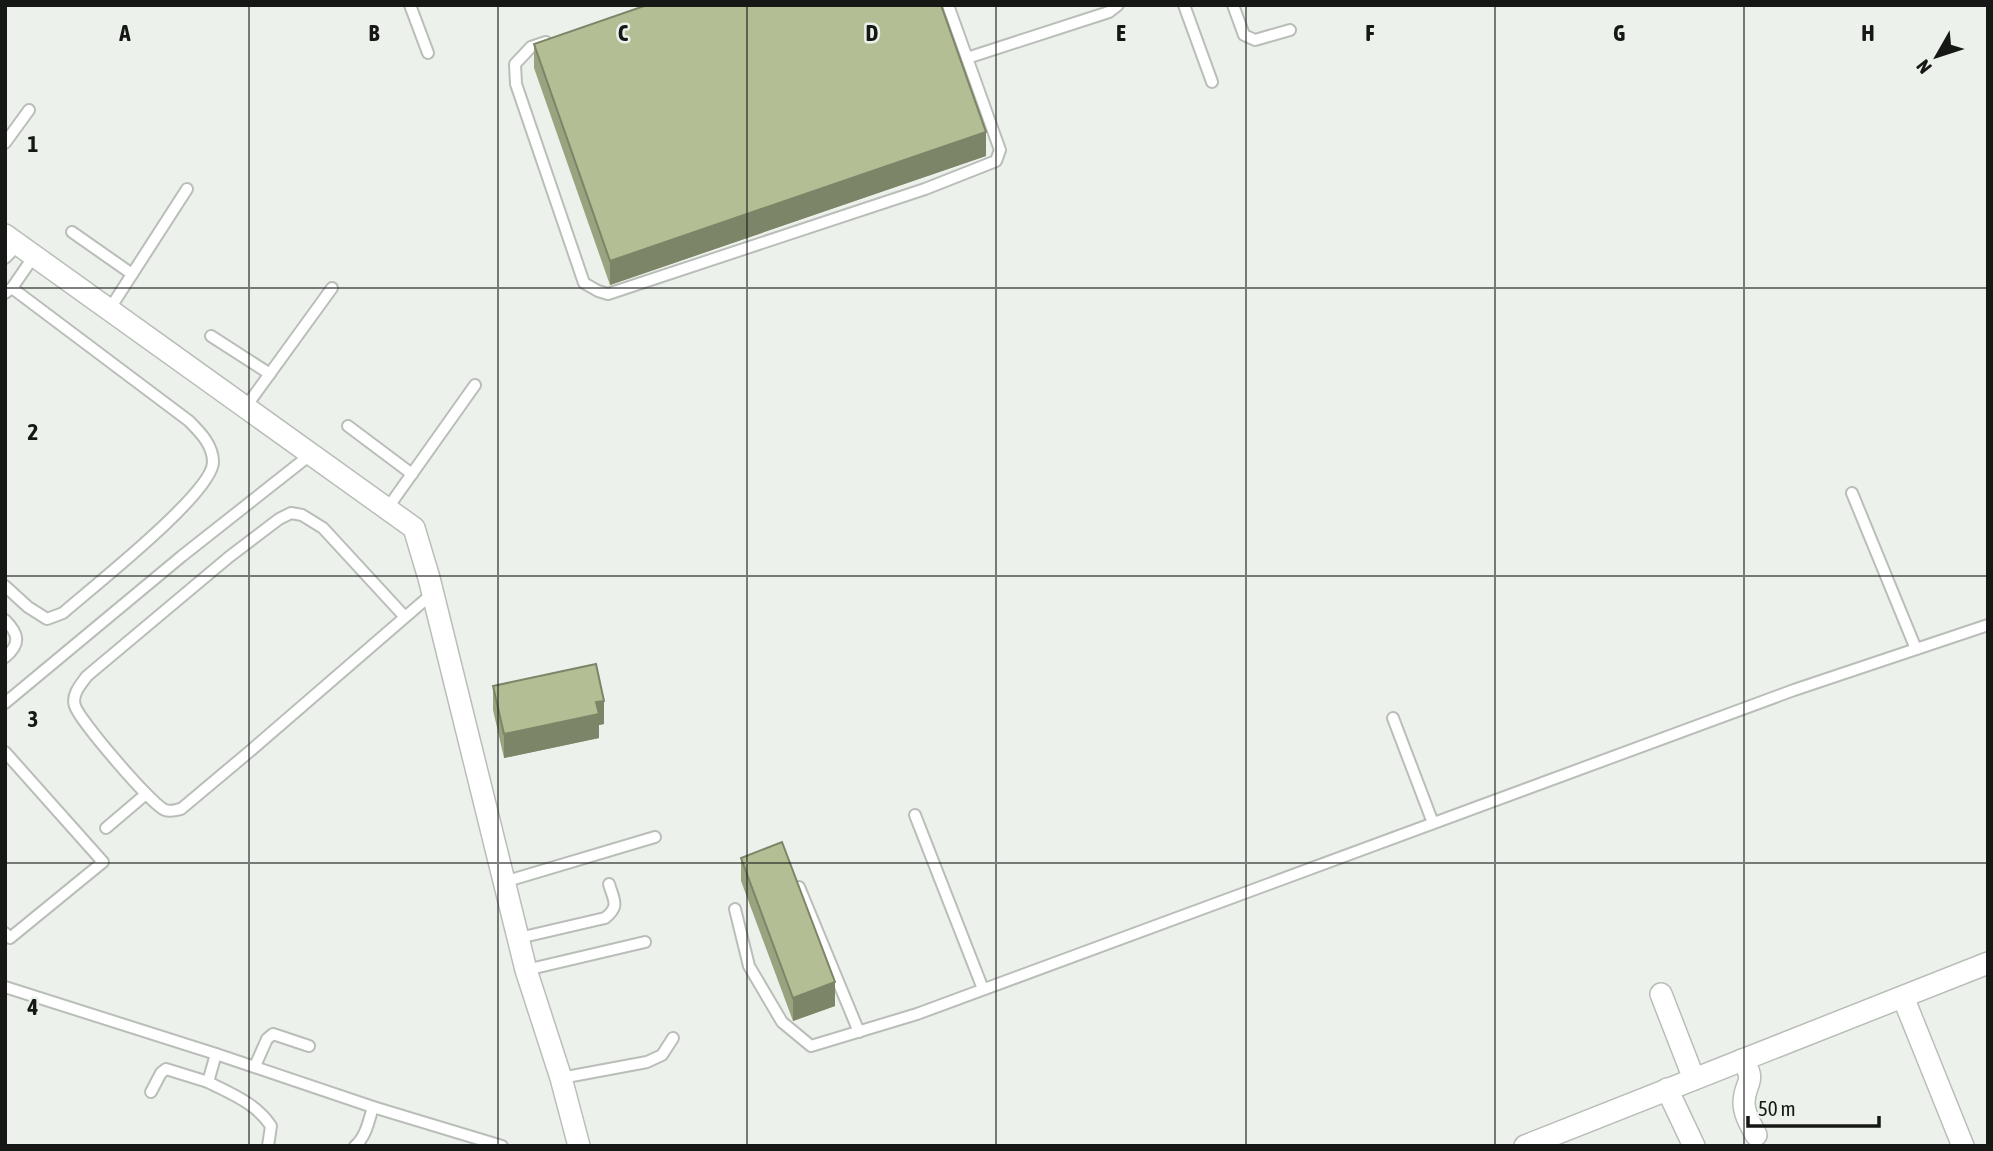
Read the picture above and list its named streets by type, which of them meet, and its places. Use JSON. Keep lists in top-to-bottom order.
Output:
{
  "scale_bar": "50 m",
  "north": "bottom left",
  "grid": {
    "columns": [
      "A",
      "B",
      "C",
      "D",
      "E",
      "F",
      "G",
      "H"
    ],
    "rows": [
      "1",
      "2",
      "3",
      "4"
    ]
  }
}
